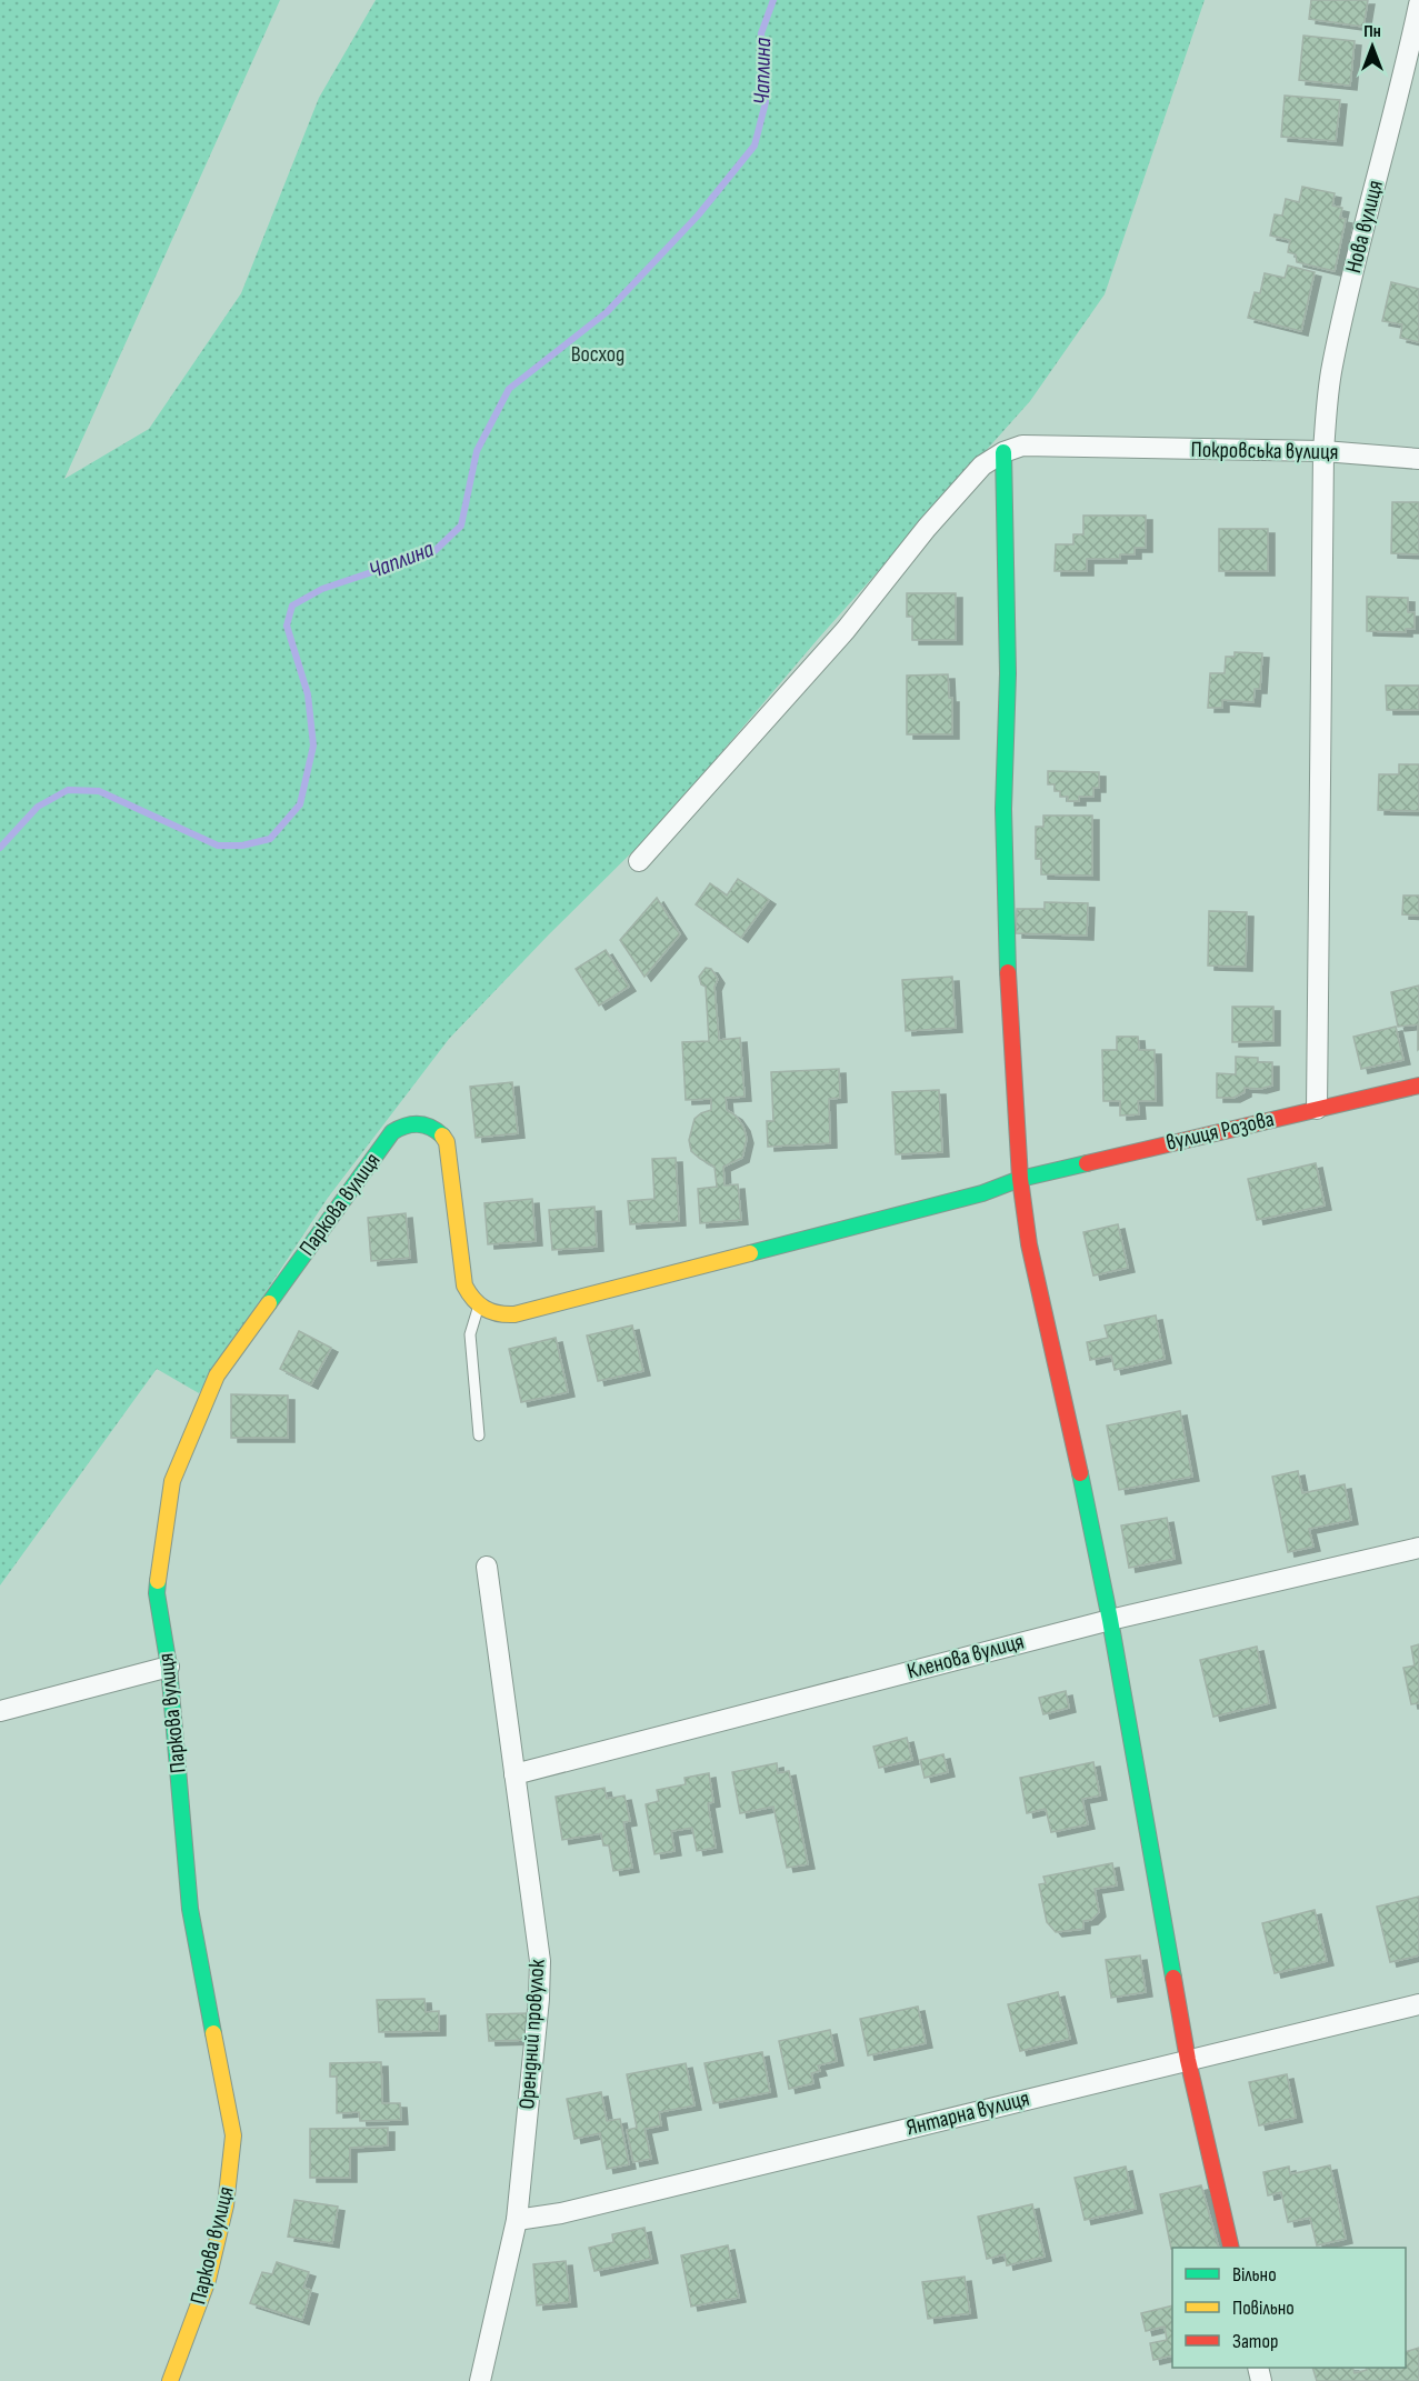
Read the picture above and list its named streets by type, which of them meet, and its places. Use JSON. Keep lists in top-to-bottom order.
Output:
{
  "streets": {
    "street": [
      "Нова вулиця",
      "Покровська вулиця",
      "вулиця Розова",
      "Паркова вулиця",
      "Кленова вулиця",
      "Орендний провулок",
      "Янтарна вулиця"
    ]
  },
  "crossings": [
    ["Нова вулиця", "Покровська вулиця"],
    ["Нова вулиця", "вулиця Розова"],
    ["вулиця Розова", "Паркова вулиця"],
    ["Кленова вулиця", "Орендний провулок"],
    ["Орендний провулок", "Янтарна вулиця"]
  ],
  "water": ["Чаплина"],
  "parks": ["Восход"],
  "legend": ["Вільно", "Повільно", "Затор"],
  "north": "top"
}
